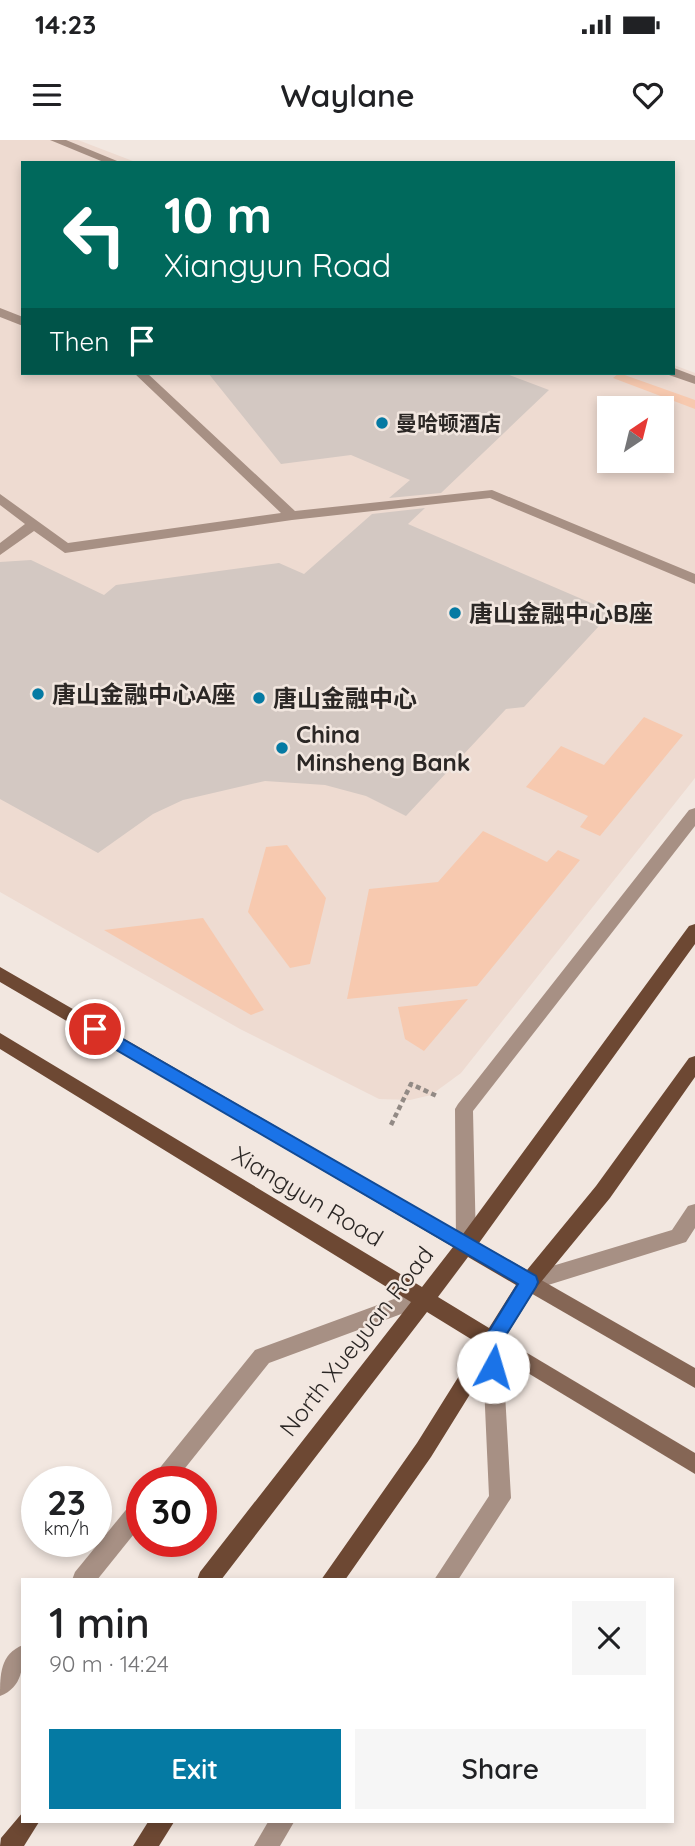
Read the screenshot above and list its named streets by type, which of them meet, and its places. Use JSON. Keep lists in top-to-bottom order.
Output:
{
  "streets": {
    "main road": ["Xiangyun Road", "North Xueyuan Road"]
  },
  "crossings": [
    ["Xiangyun Road", "North Xueyuan Road"]
  ],
  "places": [
    "曼哈顿酒店",
    "唐山金融中心B座",
    "唐山金融中心A座",
    "唐山金融中心",
    "China Minsheng Bank"
  ],
  "north": "top right",
  "page": {
    "status": "14:23",
    "header": "Waylane",
    "turn": ["10 m", "Xiangyun Road"],
    "then": "Then",
    "speed": "23 km/h",
    "limit": "30",
    "heading": ["1 min", "90 m · 14:24"],
    "buttons": ["Exit", "Share"]
  }
}
